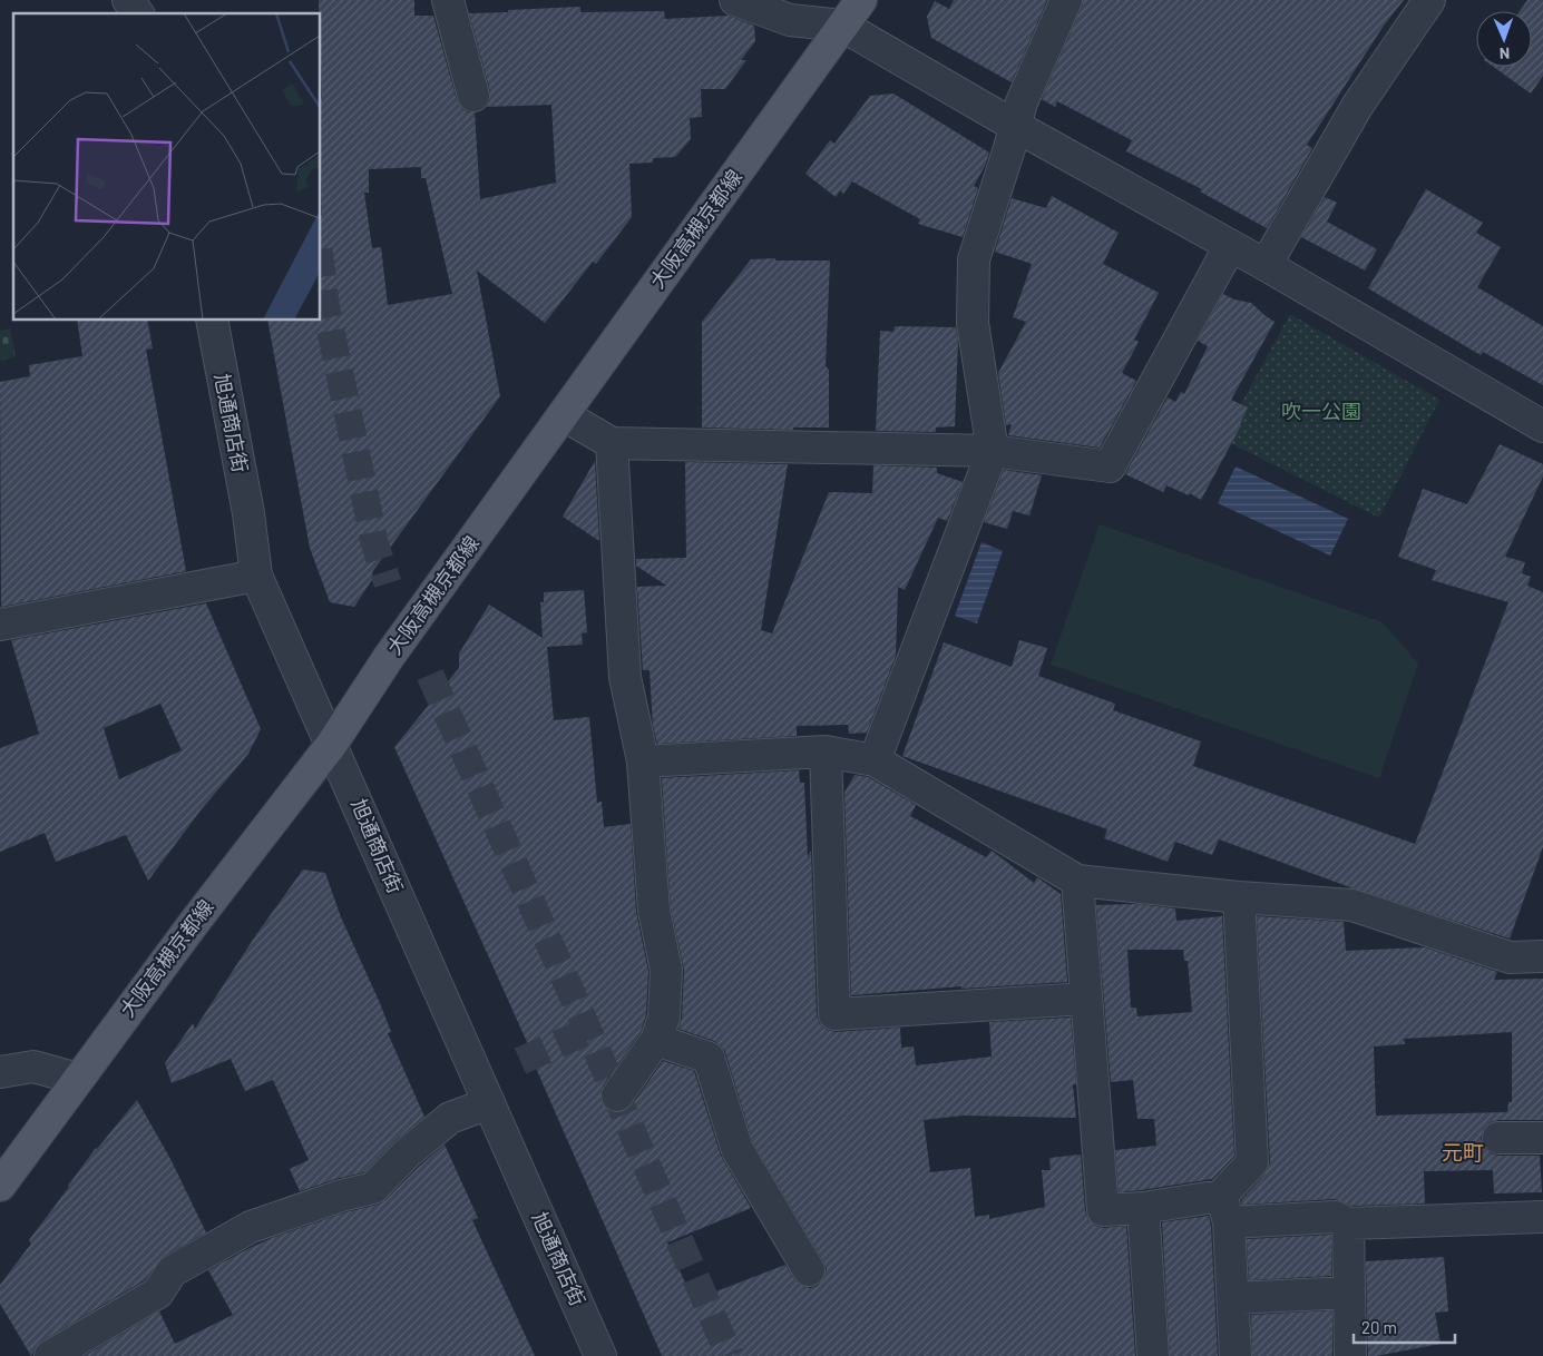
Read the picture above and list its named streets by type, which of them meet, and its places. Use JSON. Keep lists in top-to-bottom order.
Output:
{
  "streets": {
    "main road": ["大阪高槻京都線"],
    "street": ["旭通商店街"]
  },
  "crossings": [
    ["大阪高槻京都線", "旭通商店街"]
  ],
  "districts": ["元町"],
  "parks": ["吹一公園"],
  "scale_bar": "20 m",
  "north": "bottom"
}
